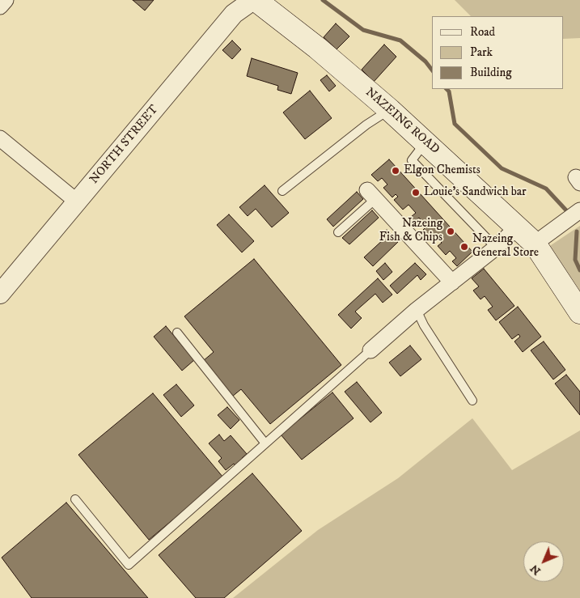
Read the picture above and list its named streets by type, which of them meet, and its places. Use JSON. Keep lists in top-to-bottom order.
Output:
{
  "streets": {
    "main road": ["NAZEING ROAD"],
    "street": ["NORTH STREET"]
  },
  "crossings": [
    ["NAZEING ROAD", "NORTH STREET"]
  ],
  "places": [
    "Elgon Chemists",
    "Louie’s Sandwich bar",
    "Nazeing Fish & Chips",
    "Nazeing General Store"
  ],
  "legend": ["Road", "Park", "Building"],
  "north": "bottom left"
}
